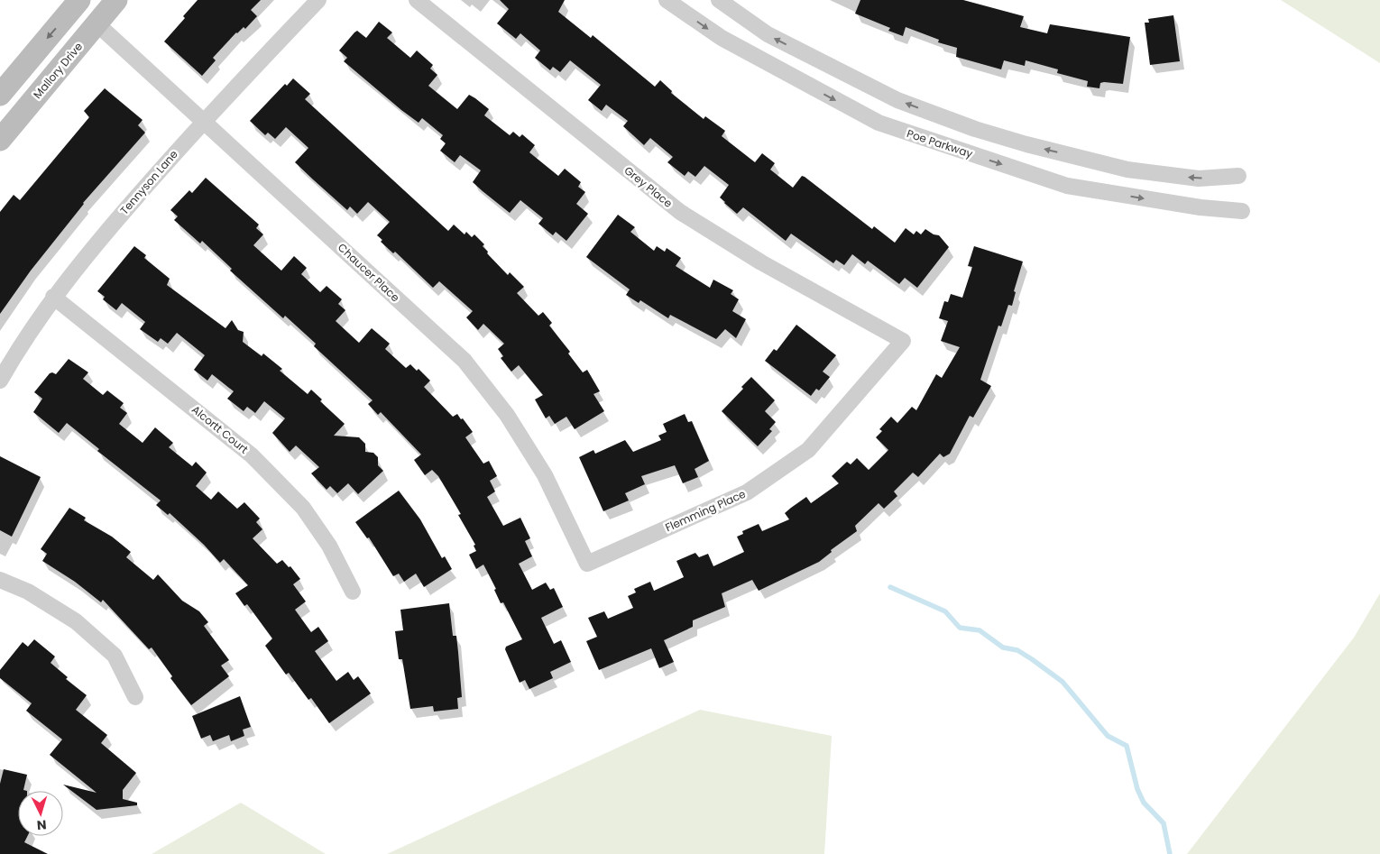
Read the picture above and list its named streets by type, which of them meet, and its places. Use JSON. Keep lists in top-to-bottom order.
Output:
{
  "streets": {
    "main road": ["Mallory Drive"],
    "street": [
      "Poe Parkway",
      "Tennyson Lane",
      "Grey Place",
      "Chaucer Place",
      "Alcortt Court",
      "Flemming Place"
    ]
  },
  "crossings": [
    ["Mallory Drive", "Chaucer Place"],
    ["Tennyson Lane", "Chaucer Place"],
    ["Tennyson Lane", "Alcortt Court"],
    ["Grey Place", "Flemming Place"],
    ["Chaucer Place", "Flemming Place"]
  ],
  "north": "bottom"
}
